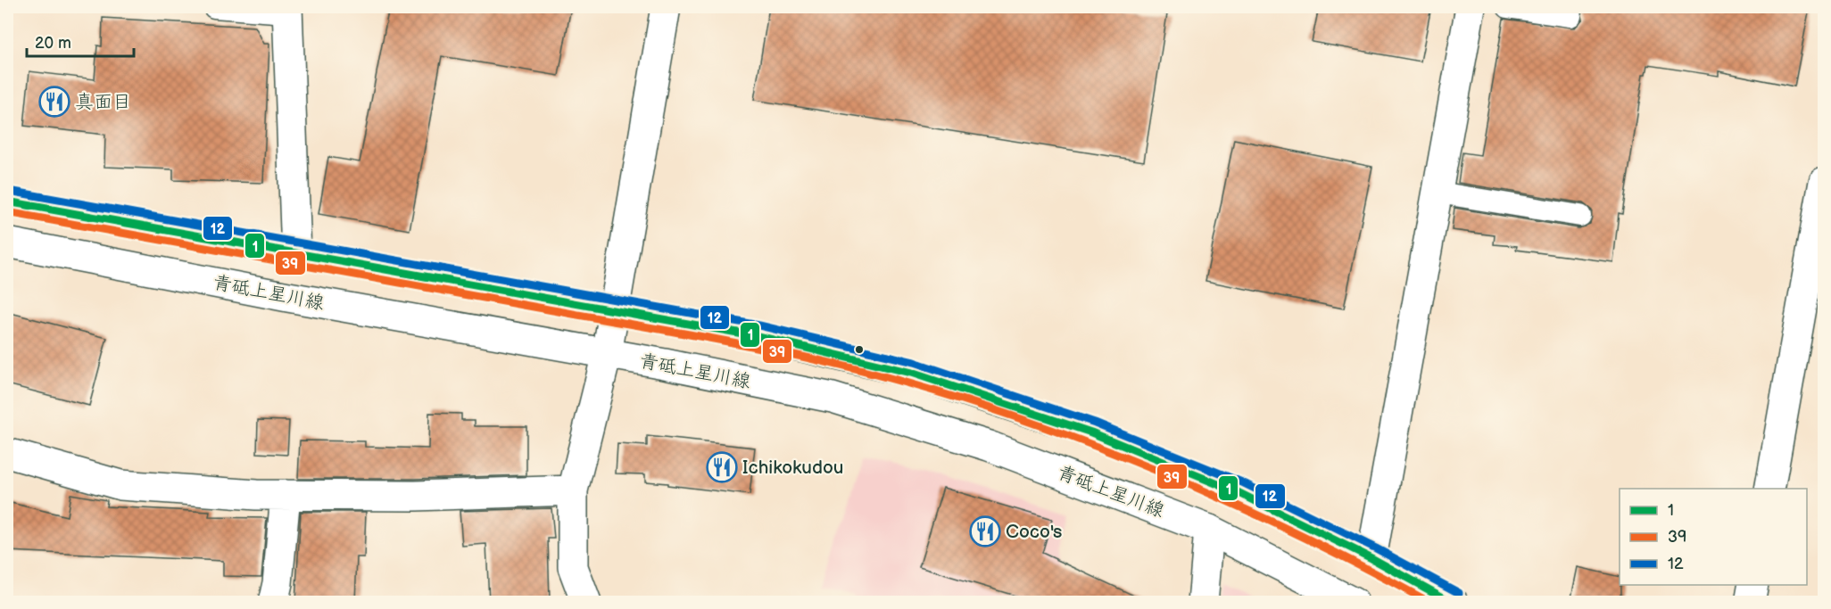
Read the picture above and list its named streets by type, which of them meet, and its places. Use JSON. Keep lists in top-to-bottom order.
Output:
{
  "streets": {
    "main road": ["青砥上星川線"]
  },
  "places": {
    "restaurant": ["真面目", "Ichikokudou", "Coco's"]
  },
  "lines": ["transit line 12", "transit line 1", "transit line 39"],
  "legend": ["1", "39", "12"],
  "scale_bar": "20 m"
}
